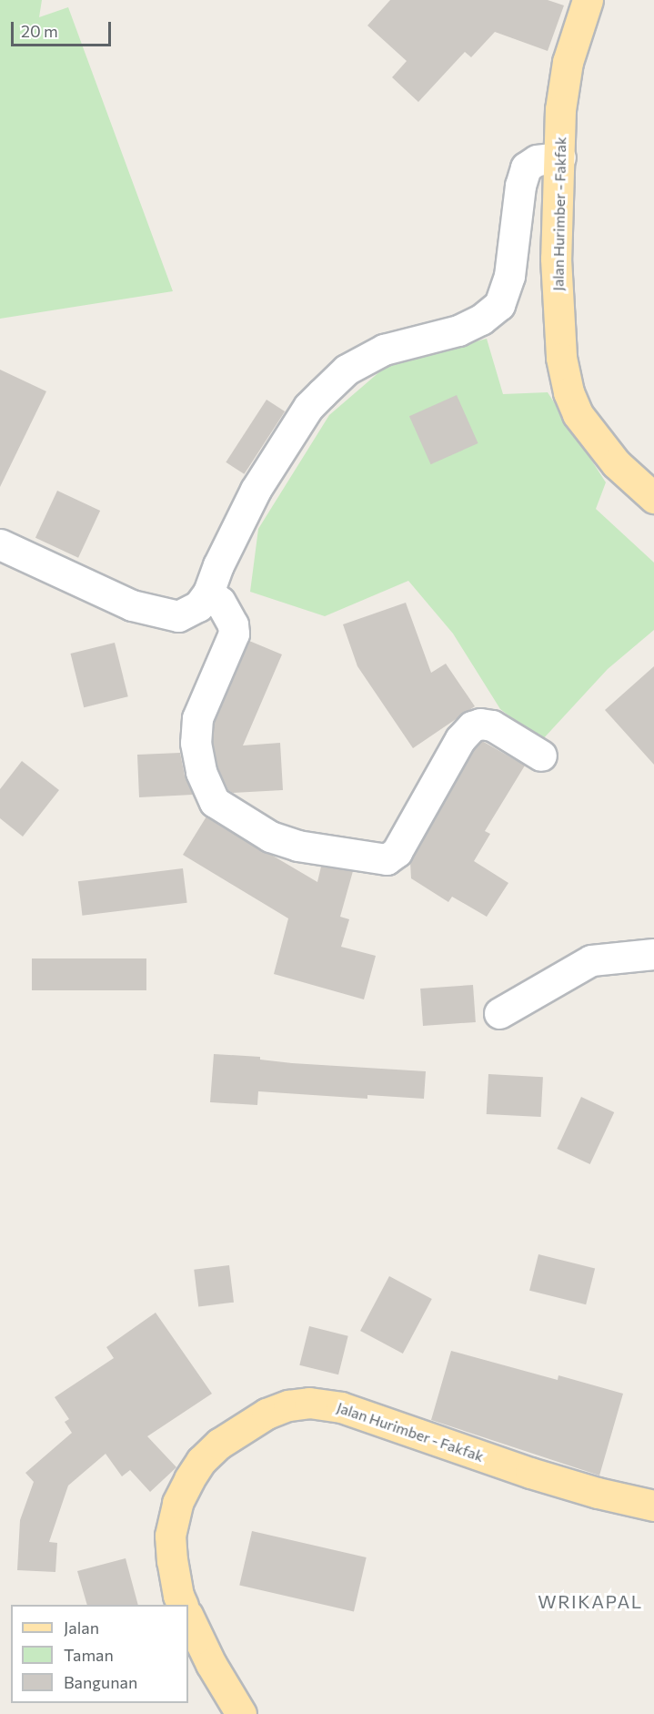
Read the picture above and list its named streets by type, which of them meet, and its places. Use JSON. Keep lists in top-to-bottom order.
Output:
{
  "streets": {
    "main road": ["Jalan Hurimber - Fakfak"]
  },
  "districts": ["WRIKAPAL"],
  "legend": ["Jalan", "Taman", "Bangunan"],
  "scale_bar": "20 m"
}
